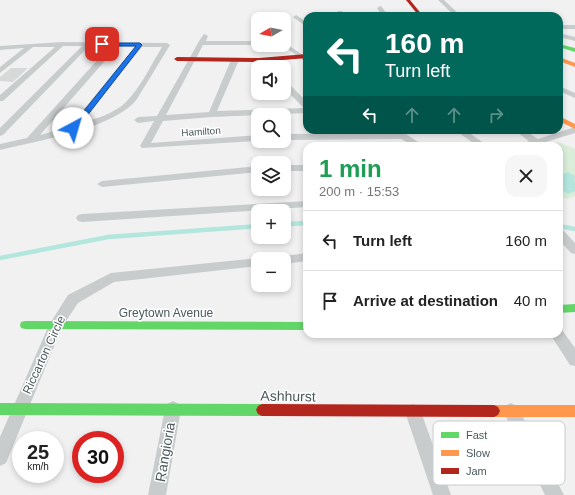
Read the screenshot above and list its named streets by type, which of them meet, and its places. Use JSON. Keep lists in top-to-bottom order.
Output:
{
  "streets": {
    "street": [
      "Hamilton",
      "Greytown Avenue",
      "Riccarton Circle",
      "Ashhurst",
      "Rangioria"
    ]
  },
  "crossings": [
    ["Greytown Avenue", "Riccarton Circle"],
    ["Riccarton Circle", "Ashhurst"],
    ["Ashhurst", "Rangioria"]
  ],
  "legend": ["Fast", "Slow", "Jam"],
  "north": "left",
  "page": {
    "map_buttons": ["+", "−"],
    "turn": ["160 m", "Turn left"],
    "heading": ["1 min", "200 m · 15:53"],
    "list": [
      {
        "name": "Turn left",
        "value": "160 m"
      },
      {
        "name": "Arrive at destination",
        "value": "40 m"
      }
    ],
    "speed": "25 km/h",
    "limit": "30"
  }
}
